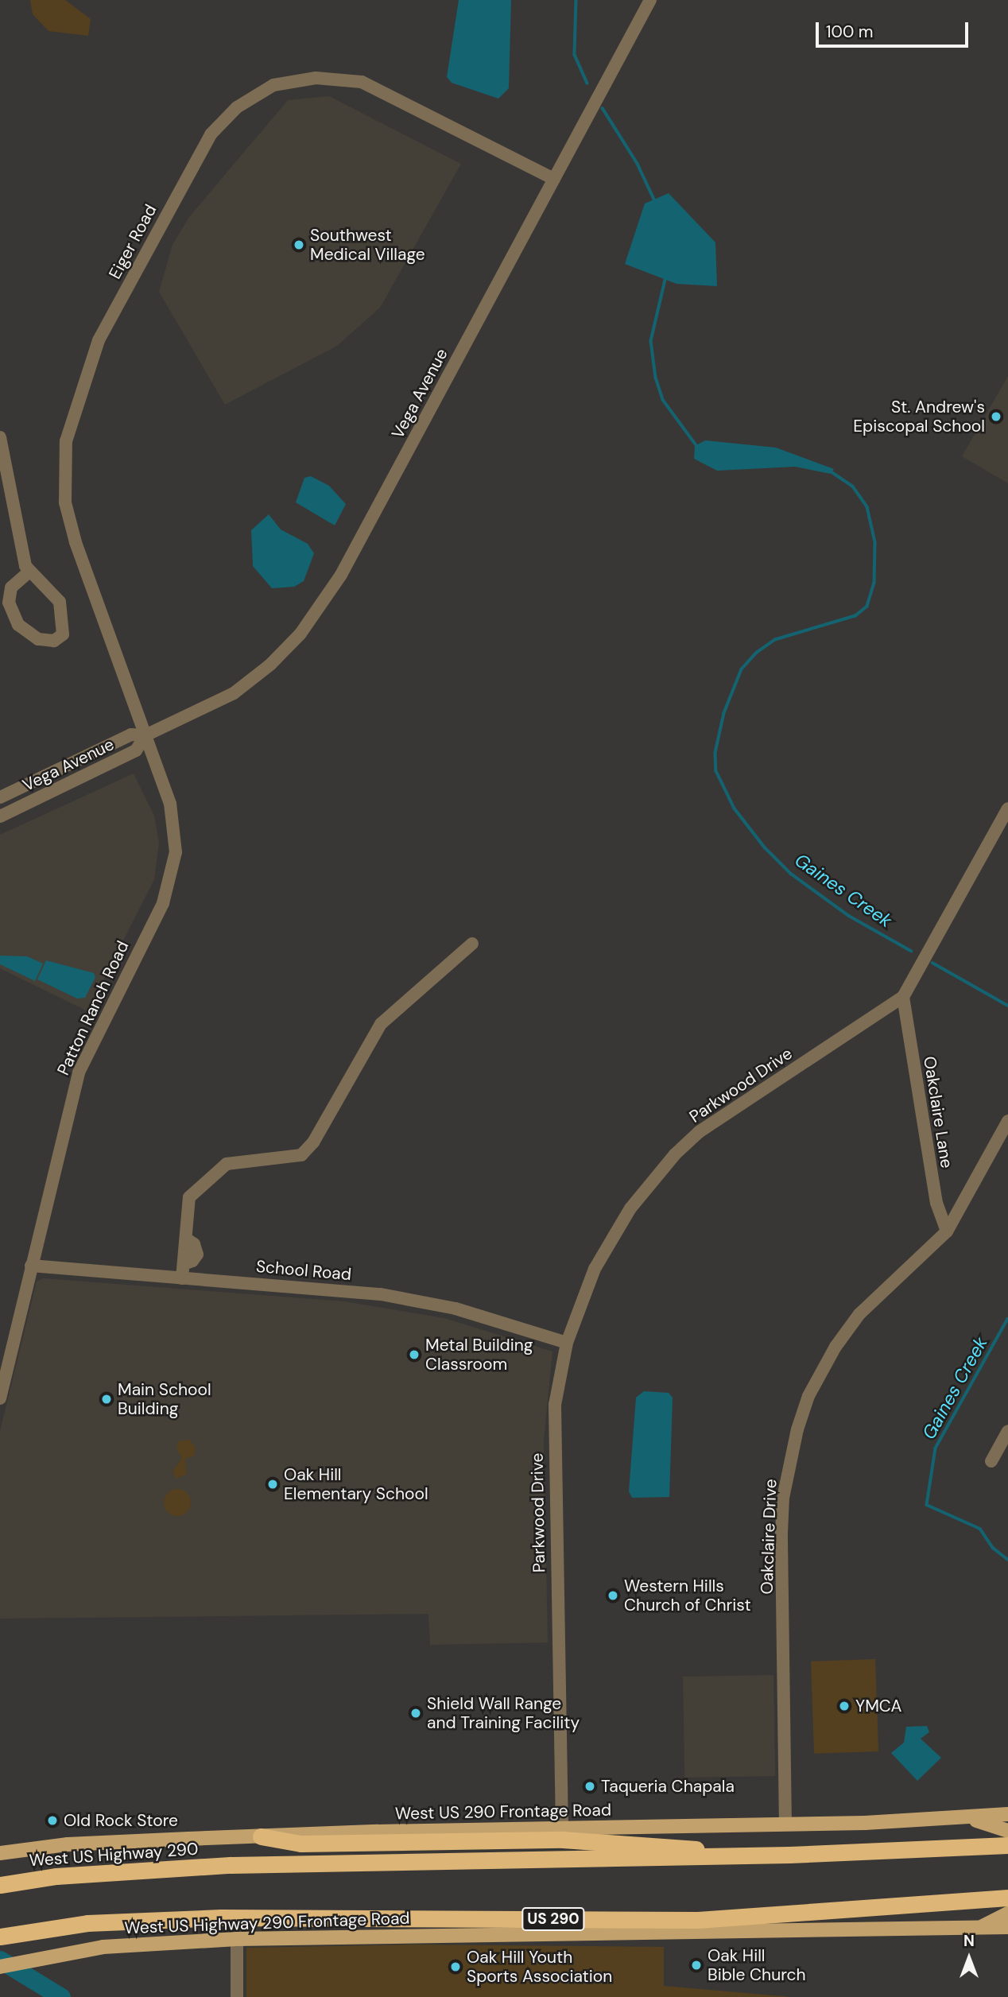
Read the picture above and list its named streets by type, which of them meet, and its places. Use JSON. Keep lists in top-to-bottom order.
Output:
{
  "streets": {
    "highway": ["West US Highway 290", "US 290"],
    "main road": ["West US 290 Frontage Road", "West US Highway 290 Frontage Road"],
    "street": [
      "Eiger Road",
      "Vega Avenue",
      "Patton Ranch Road",
      "Parkwood Drive",
      "Oakclaire Lane",
      "School Road",
      "Oakclaire Drive"
    ]
  },
  "crossings": [
    ["Eiger Road", "Vega Avenue"],
    ["Eiger Road", "Patton Ranch Road"],
    ["Vega Avenue", "Patton Ranch Road"],
    ["Patton Ranch Road", "School Road"],
    ["Parkwood Drive", "Oakclaire Lane"],
    ["Parkwood Drive", "School Road"],
    ["Parkwood Drive", "West US 290 Frontage Road"],
    ["Oakclaire Lane", "Oakclaire Drive"],
    ["Oakclaire Drive", "West US 290 Frontage Road"]
  ],
  "water": ["Gaines Creek"],
  "places": [
    "Southwest Medical Village",
    "St. Andrew's Episcopal School",
    "Metal Building Classroom",
    "Main School Building",
    "Oak Hill Elementary School",
    "Western Hills Church of Christ",
    "YMCA",
    "Shield Wall Range and Training Facility",
    "Taqueria Chapala",
    "Old Rock Store",
    "Oak Hill Bible Church",
    "Oak Hill Youth Sports Association"
  ],
  "scale_bar": "100 m",
  "north": "top"
}
